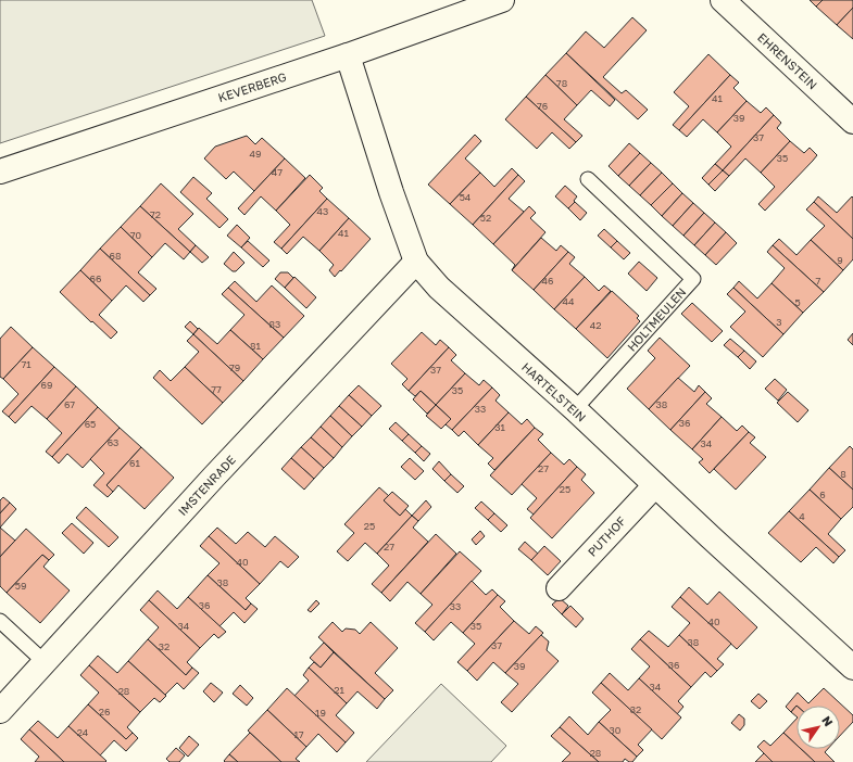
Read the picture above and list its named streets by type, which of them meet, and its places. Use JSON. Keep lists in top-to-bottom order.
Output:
{
  "streets": {
    "street": [
      "EHRENSTEIN",
      "KEVERBERG",
      "HARTELSTEIN",
      "IMSTENRADE",
      "PUTHOF"
    ],
    "lane": ["HOLTMEULEN"]
  },
  "crossings": [
    ["KEVERBERG", "HARTELSTEIN"],
    ["HOLTMEULEN", "HARTELSTEIN"],
    ["HARTELSTEIN", "IMSTENRADE"],
    ["HARTELSTEIN", "PUTHOF"]
  ],
  "house_numbers": [
    "78",
    "41",
    "76",
    "39",
    "37",
    "49",
    "35",
    "47",
    "54",
    "43",
    "72",
    "52",
    "41",
    "70",
    "68",
    "9",
    "66",
    "46",
    "7",
    "44",
    "5",
    "3",
    "83",
    "42",
    "81",
    "71",
    "79",
    "37",
    "69",
    "77",
    "35",
    "67",
    "38",
    "33",
    "36",
    "65",
    "31",
    "63",
    "34",
    "61",
    "27",
    "8",
    "25",
    "6",
    "4",
    "25",
    "27",
    "40",
    "38",
    "59",
    "36",
    "33",
    "40",
    "34",
    "35",
    "38",
    "37",
    "32",
    "36",
    "39",
    "34",
    "21",
    "28",
    "32",
    "26",
    "19",
    "30",
    "24",
    "17",
    "28"
  ],
  "north": "top right"
}
